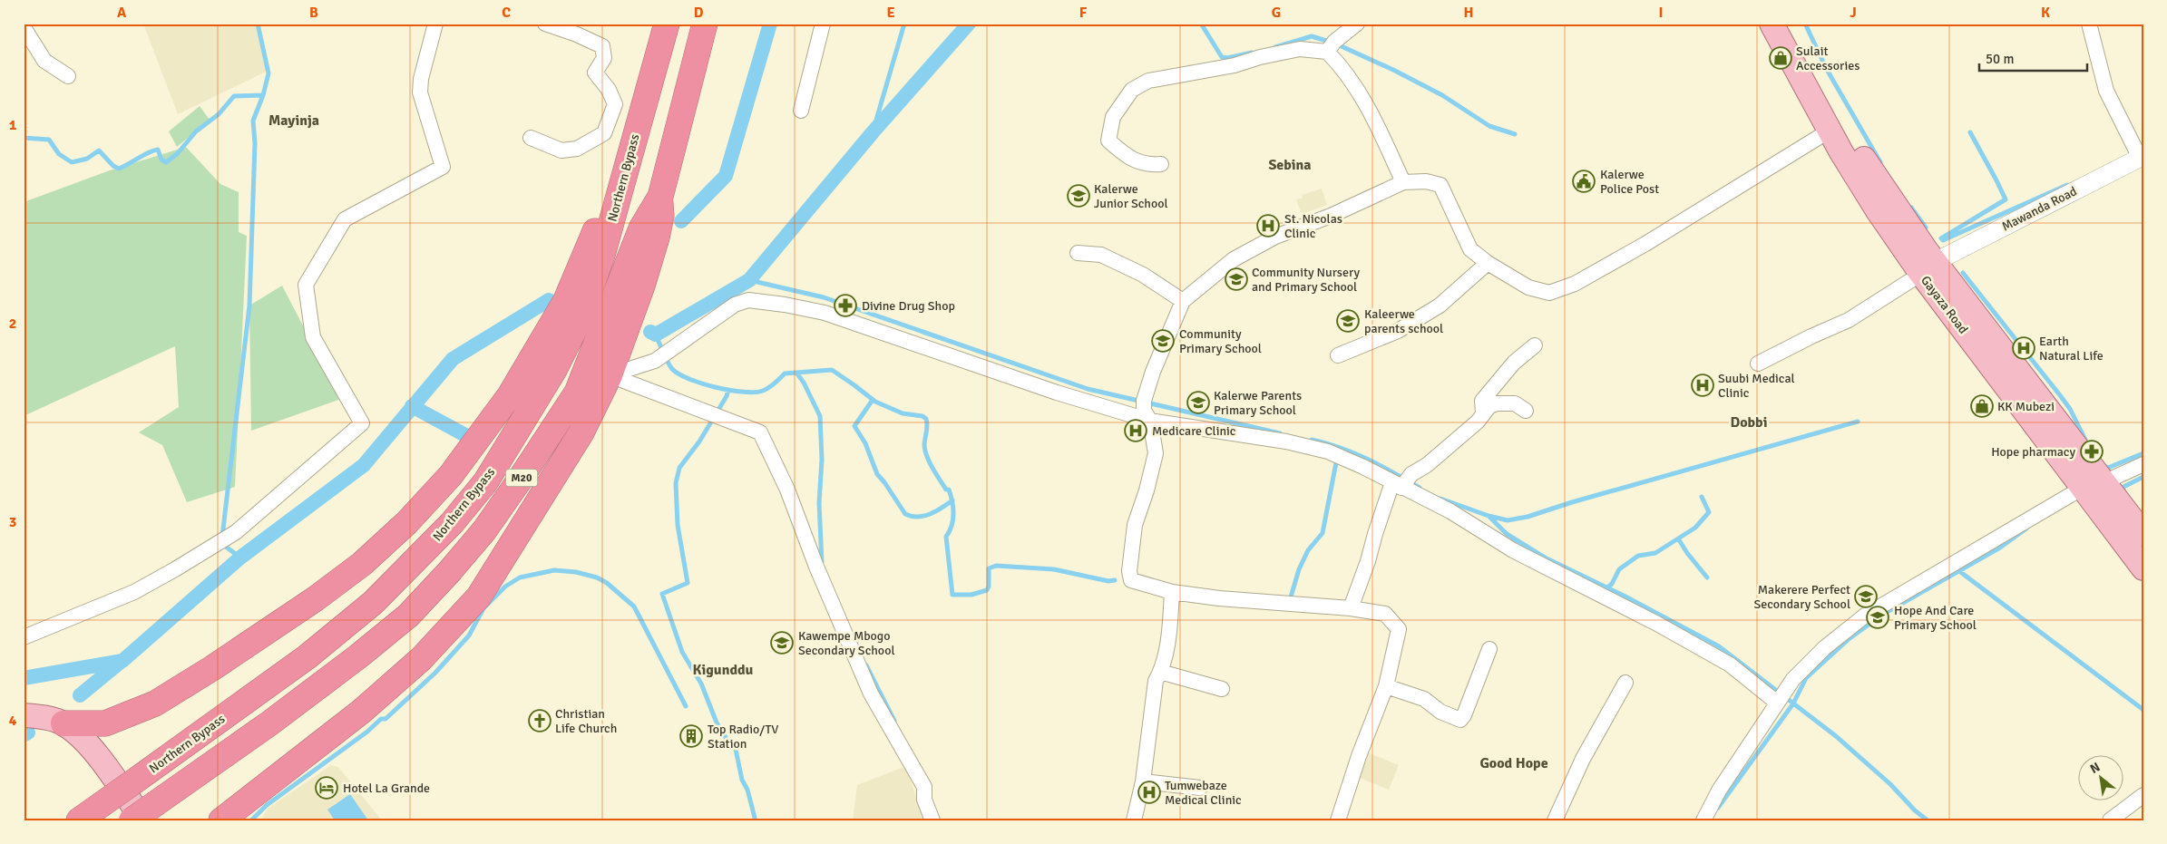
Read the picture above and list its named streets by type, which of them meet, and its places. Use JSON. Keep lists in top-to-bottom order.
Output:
{
  "streets": {
    "highway": ["Northern Bypass", "M20"],
    "main road": ["Gayaza Road"],
    "street": ["Mawanda Road"]
  },
  "crossings": [
    ["Mawanda Road", "Gayaza Road"]
  ],
  "districts": [
    "Mayinja",
    "Sebina",
    "Dobbi",
    "Kigunddu",
    "Good Hope"
  ],
  "places": {
    "shop": ["Sulait Accessories", "KK Mubezi"],
    "public building": ["Kalerwe Police Post"],
    "school or university": [
      "Kalerwe Junior School",
      "Community Nursery and Primary School",
      "Kaleerwe parents school",
      "Community Primary School",
      "Kalerwe Parents Primary School",
      "Makerere Perfect Secondary School",
      "Hope And Care Primary School",
      "Kawempe Mbogo Secondary School"
    ],
    "hospital": [
      "St. Nicolas Clinic",
      "Earth Natural Life",
      "Suubi Medical Clinic",
      "Medicare Clinic",
      "Tumwebaze Medical Clinic"
    ],
    "pharmacy": ["Divine Drug Shop", "Hope pharmacy"],
    "church": ["Christian Life Church"],
    "building": ["Top Radio/TV Station"],
    "hotel": ["Hotel La Grande"]
  },
  "scale_bar": "50 m",
  "north": "top left",
  "grid": {
    "columns": [
      "A",
      "B",
      "C",
      "D",
      "E",
      "F",
      "G",
      "H",
      "I",
      "J",
      "K"
    ],
    "rows": [
      "1",
      "2",
      "3",
      "4"
    ]
  }
}
